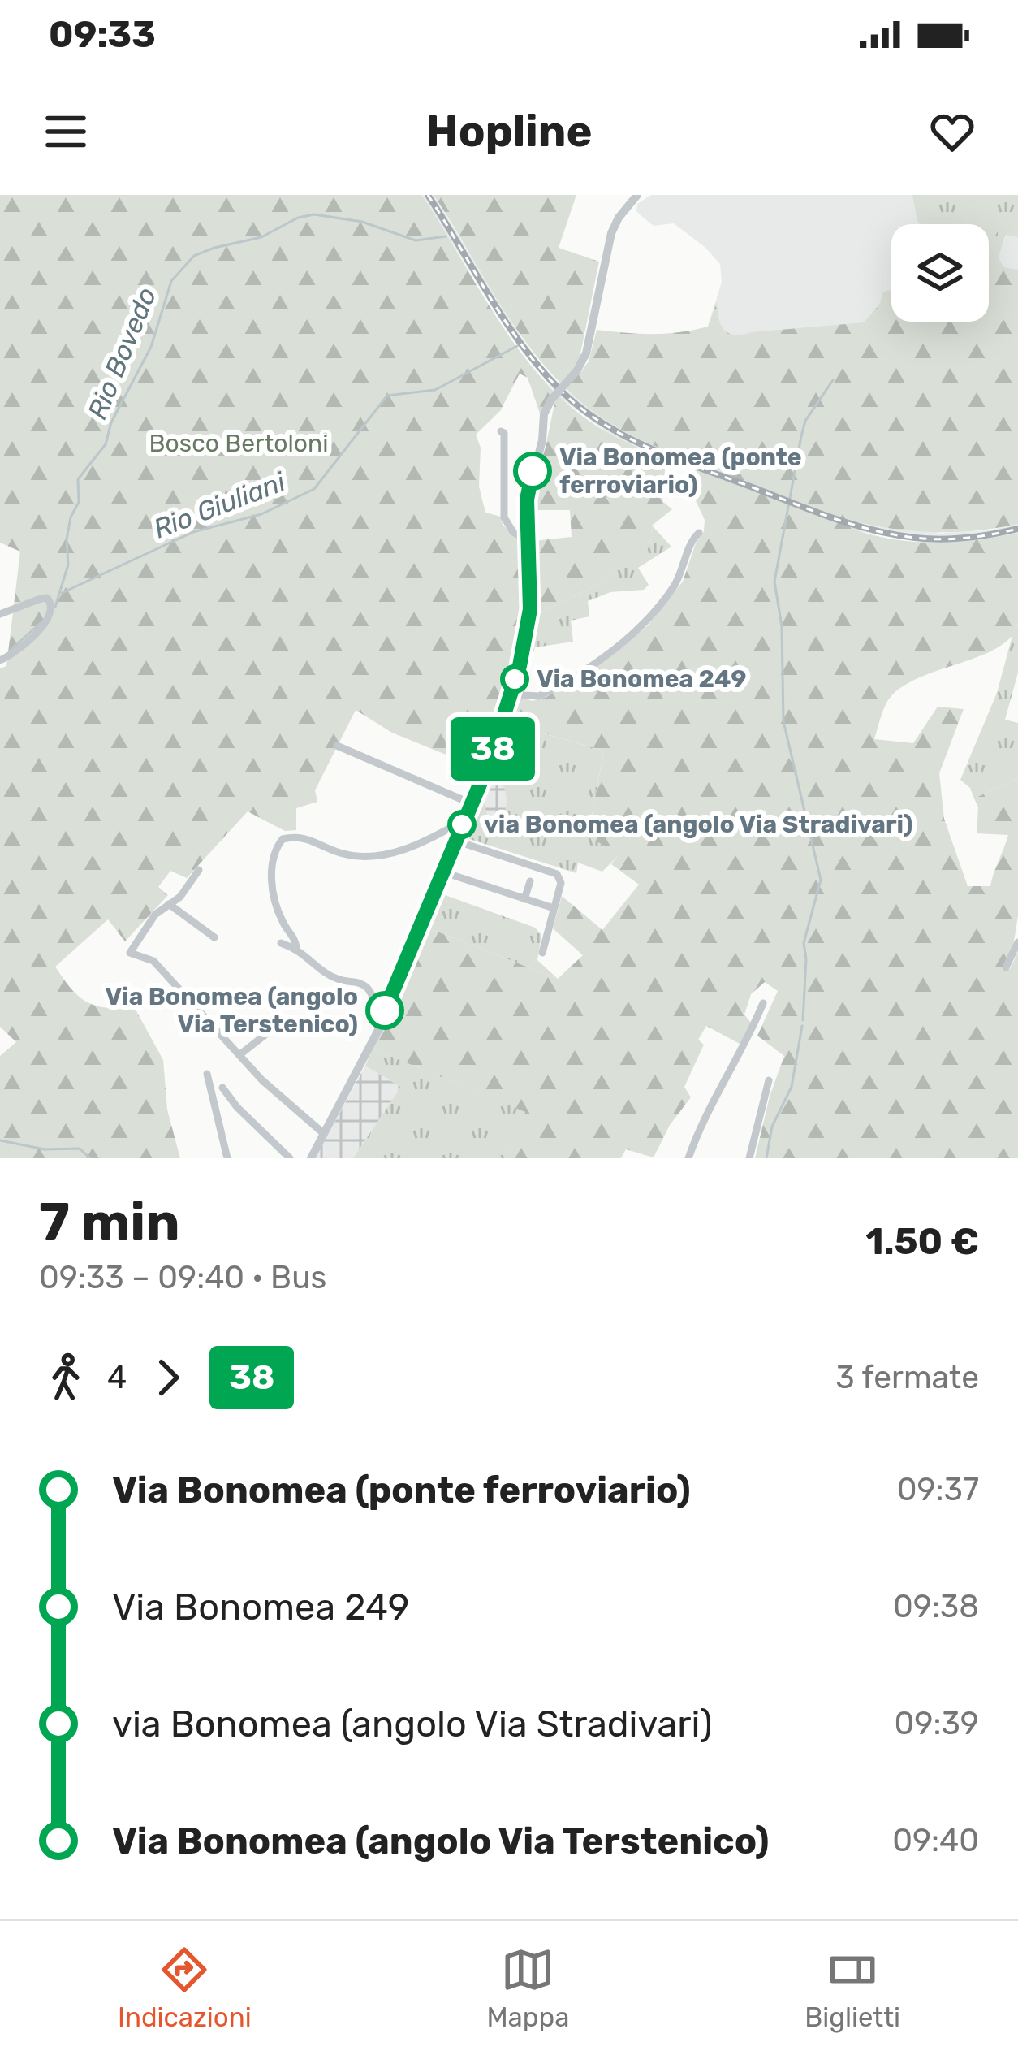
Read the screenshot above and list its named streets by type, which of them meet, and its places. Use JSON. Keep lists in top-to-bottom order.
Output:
{
  "water": ["Rio Bovedo", "Rio Giuliani"],
  "parks": ["Bosco Bertoloni"],
  "places": [
    "Via Bonomea (ponte ferroviario)",
    "Via Bonomea 249",
    "via Bonomea (angolo Via Stradivari)",
    "Via Bonomea (angolo Via Terstenico)"
  ],
  "lines": ["bus line 38"],
  "page": {
    "status": "09:33",
    "header": "Hopline",
    "on_map": "38",
    "heading": ["7 min", "09:33 – 09:40 · Bus", "1.50 €"],
    "legs": ["4", "38", "3 fermate"],
    "list": [
      {
        "name": "Via Bonomea (ponte ferroviario)",
        "value": "09:37"
      },
      {
        "name": "Via Bonomea 249",
        "value": "09:38"
      },
      {
        "name": "via Bonomea (angolo Via Stradivari)",
        "value": "09:39"
      },
      {
        "name": "Via Bonomea (angolo Via Terstenico)",
        "value": "09:40"
      }
    ],
    "tabs": ["Indicazioni", "Mappa", "Biglietti"]
  }
}
